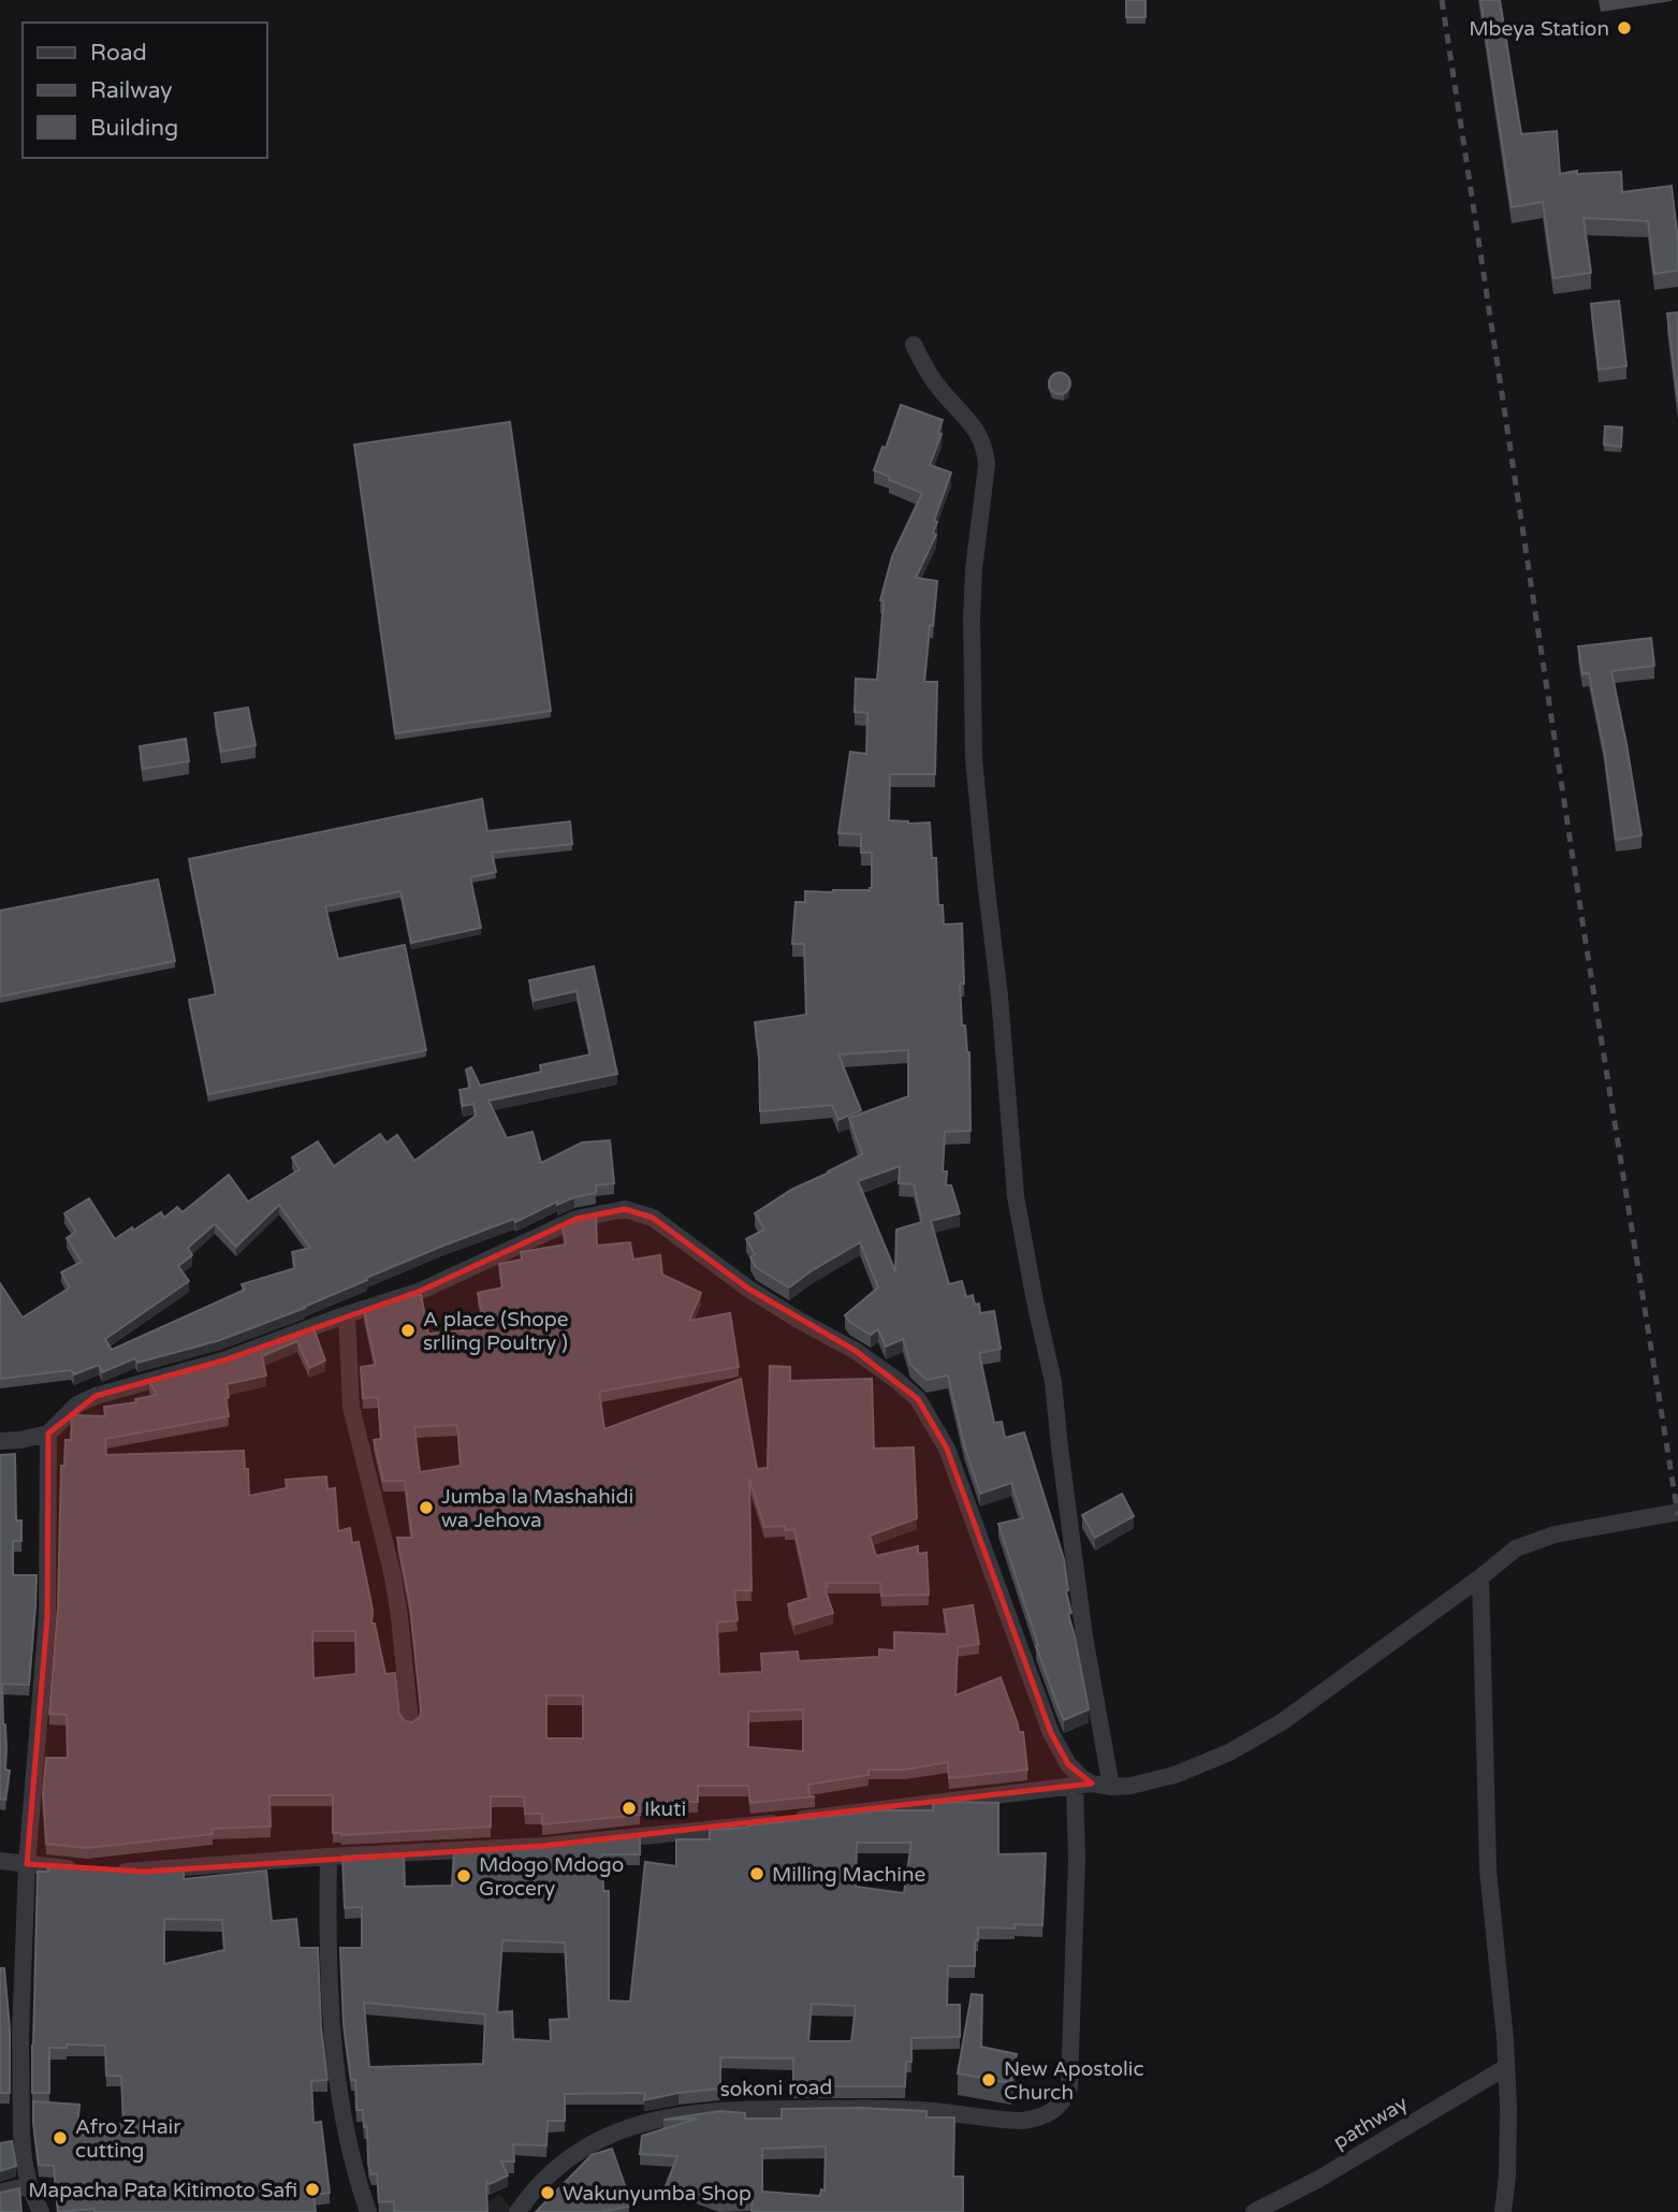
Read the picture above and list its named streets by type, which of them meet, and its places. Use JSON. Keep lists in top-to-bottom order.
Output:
{
  "streets": {
    "street": ["sokoni road", "pathway"]
  },
  "places": [
    "Mbeya Station",
    "A place (Shope srlling Poultry )",
    "Jumba la Mashahidi wa Jehova",
    "Ikuti",
    "Milling Machine",
    "Mdogo Mdogo Grocery",
    "New Apostolic Church",
    "Afro Z Hair cutting",
    "Mapacha Pata Kitimoto Safi",
    "Wakunyumba Shop"
  ],
  "legend": ["Road", "Railway", "Building"]
}
